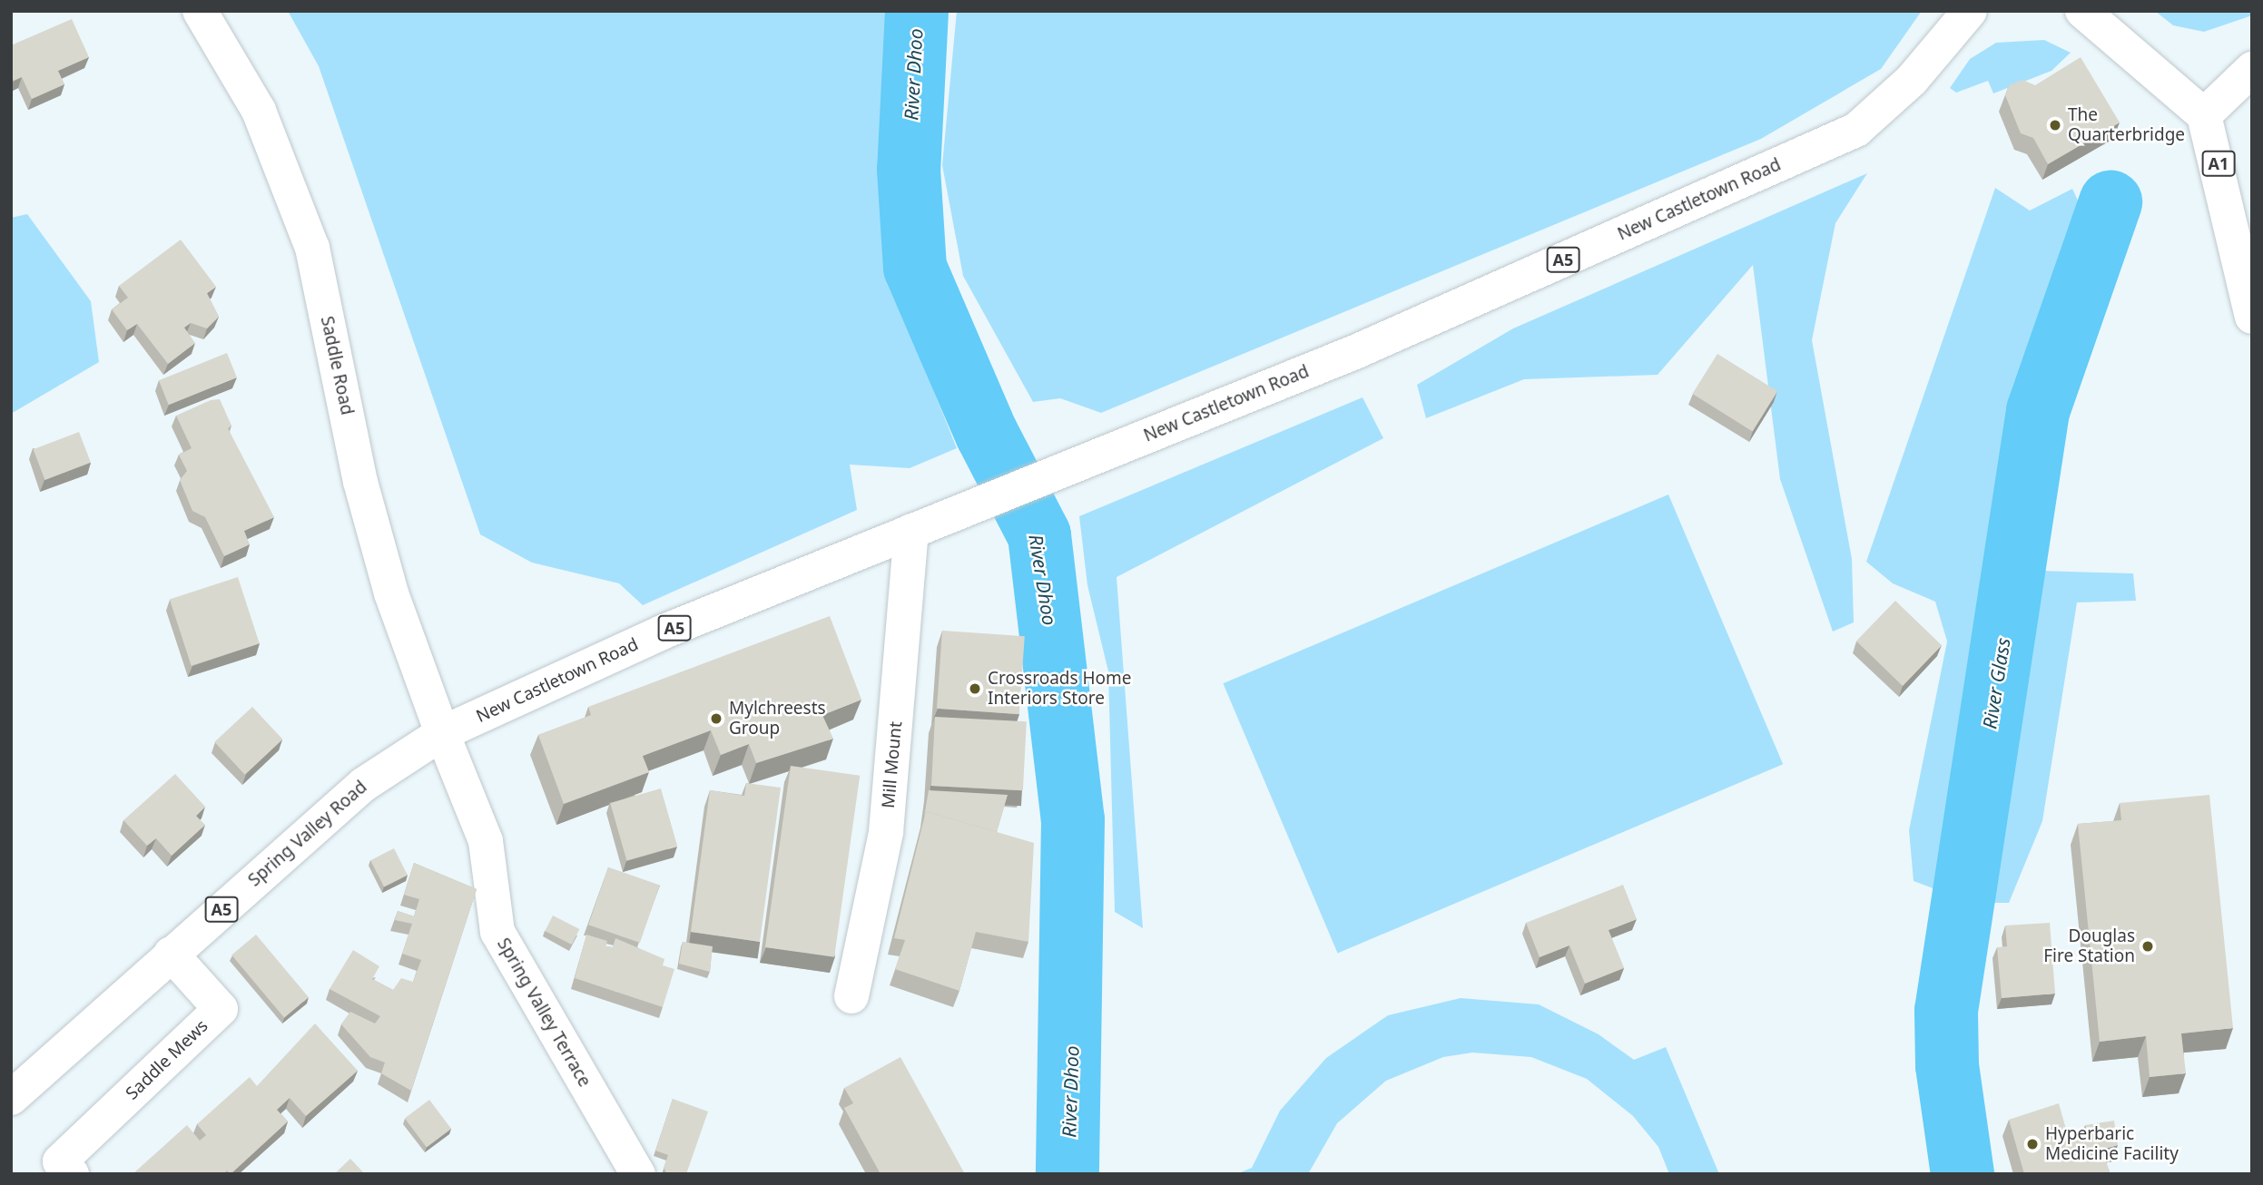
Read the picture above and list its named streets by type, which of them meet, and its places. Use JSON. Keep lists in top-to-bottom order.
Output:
{
  "streets": {
    "main road": [
      "A1",
      "New Castletown Road",
      "A5",
      "Saddle Road",
      "Mill Mount",
      "Spring Valley Road",
      "Spring Valley Terrace",
      "Saddle Mews"
    ]
  },
  "crossings": [
    ["New Castletown Road", "Saddle Road"],
    ["New Castletown Road", "Mill Mount"],
    ["New Castletown Road", "Spring Valley Road"],
    ["New Castletown Road", "Spring Valley Terrace"],
    ["Saddle Road", "Spring Valley Road"],
    ["Saddle Road", "Spring Valley Terrace"],
    ["Spring Valley Road", "Spring Valley Terrace"],
    ["Spring Valley Road", "Saddle Mews"]
  ],
  "water": ["River Dhoo", "River Glass"],
  "places": [
    "The Quarterbridge",
    "Crossroads Home Interiors Store",
    "Mylchreests Group",
    "Douglas Fire Station",
    "Hyperbaric Medicine Facility"
  ]
}
